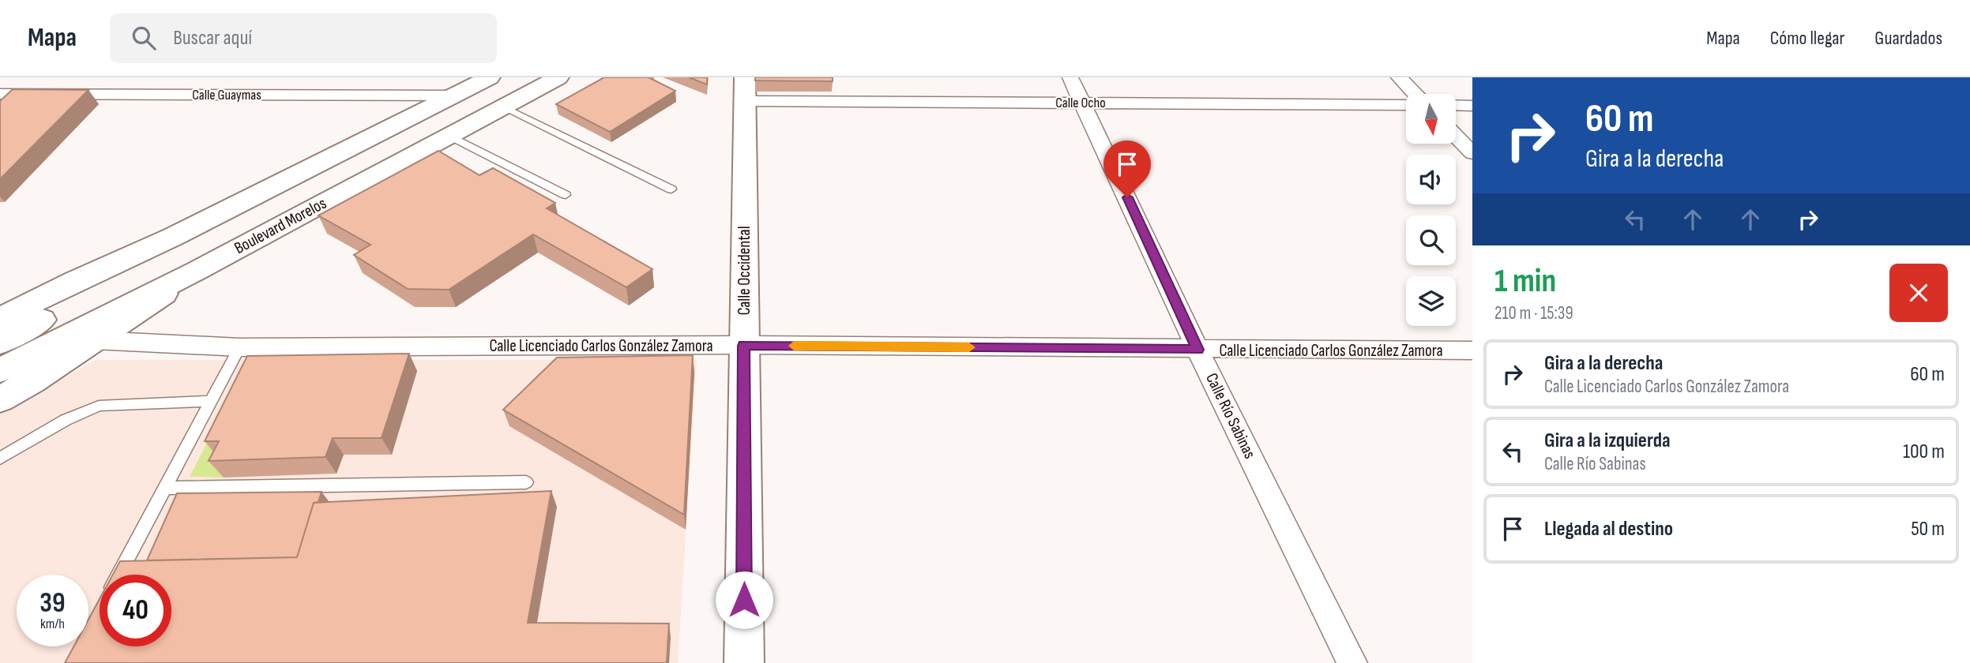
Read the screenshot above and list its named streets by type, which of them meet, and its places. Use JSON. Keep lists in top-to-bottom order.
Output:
{
  "streets": {
    "main road": ["Boulevard Morelos", "Calle Occidental"],
    "street": [
      "Calle Guaymas",
      "Calle Ocho",
      "Calle Licenciado Carlos González Zamora",
      "Calle Río Sabinas"
    ]
  },
  "crossings": [
    ["Calle Ocho", "Calle Occidental"],
    ["Calle Ocho", "Calle Río Sabinas"],
    ["Calle Occidental", "Calle Licenciado Carlos González Zamora"],
    ["Calle Licenciado Carlos González Zamora", "Calle Río Sabinas"]
  ],
  "north": "bottom",
  "page": {
    "header": "Mapa",
    "search": "Buscar aquí",
    "nav": ["Mapa", "Cómo llegar", "Guardados"],
    "turn": ["60 m", "Gira a la derecha"],
    "heading": ["1 min", "210 m · 15:39"],
    "list": [
      {
        "name": "Gira a la derecha",
        "note": "Calle Licenciado Carlos González Zamora",
        "value": "60 m"
      },
      {
        "name": "Gira a la izquierda",
        "note": "Calle Río Sabinas",
        "value": "100 m"
      },
      {
        "name": "Llegada al destino",
        "value": "50 m"
      }
    ],
    "speed": "39 km/h",
    "limit": "40"
  }
}
